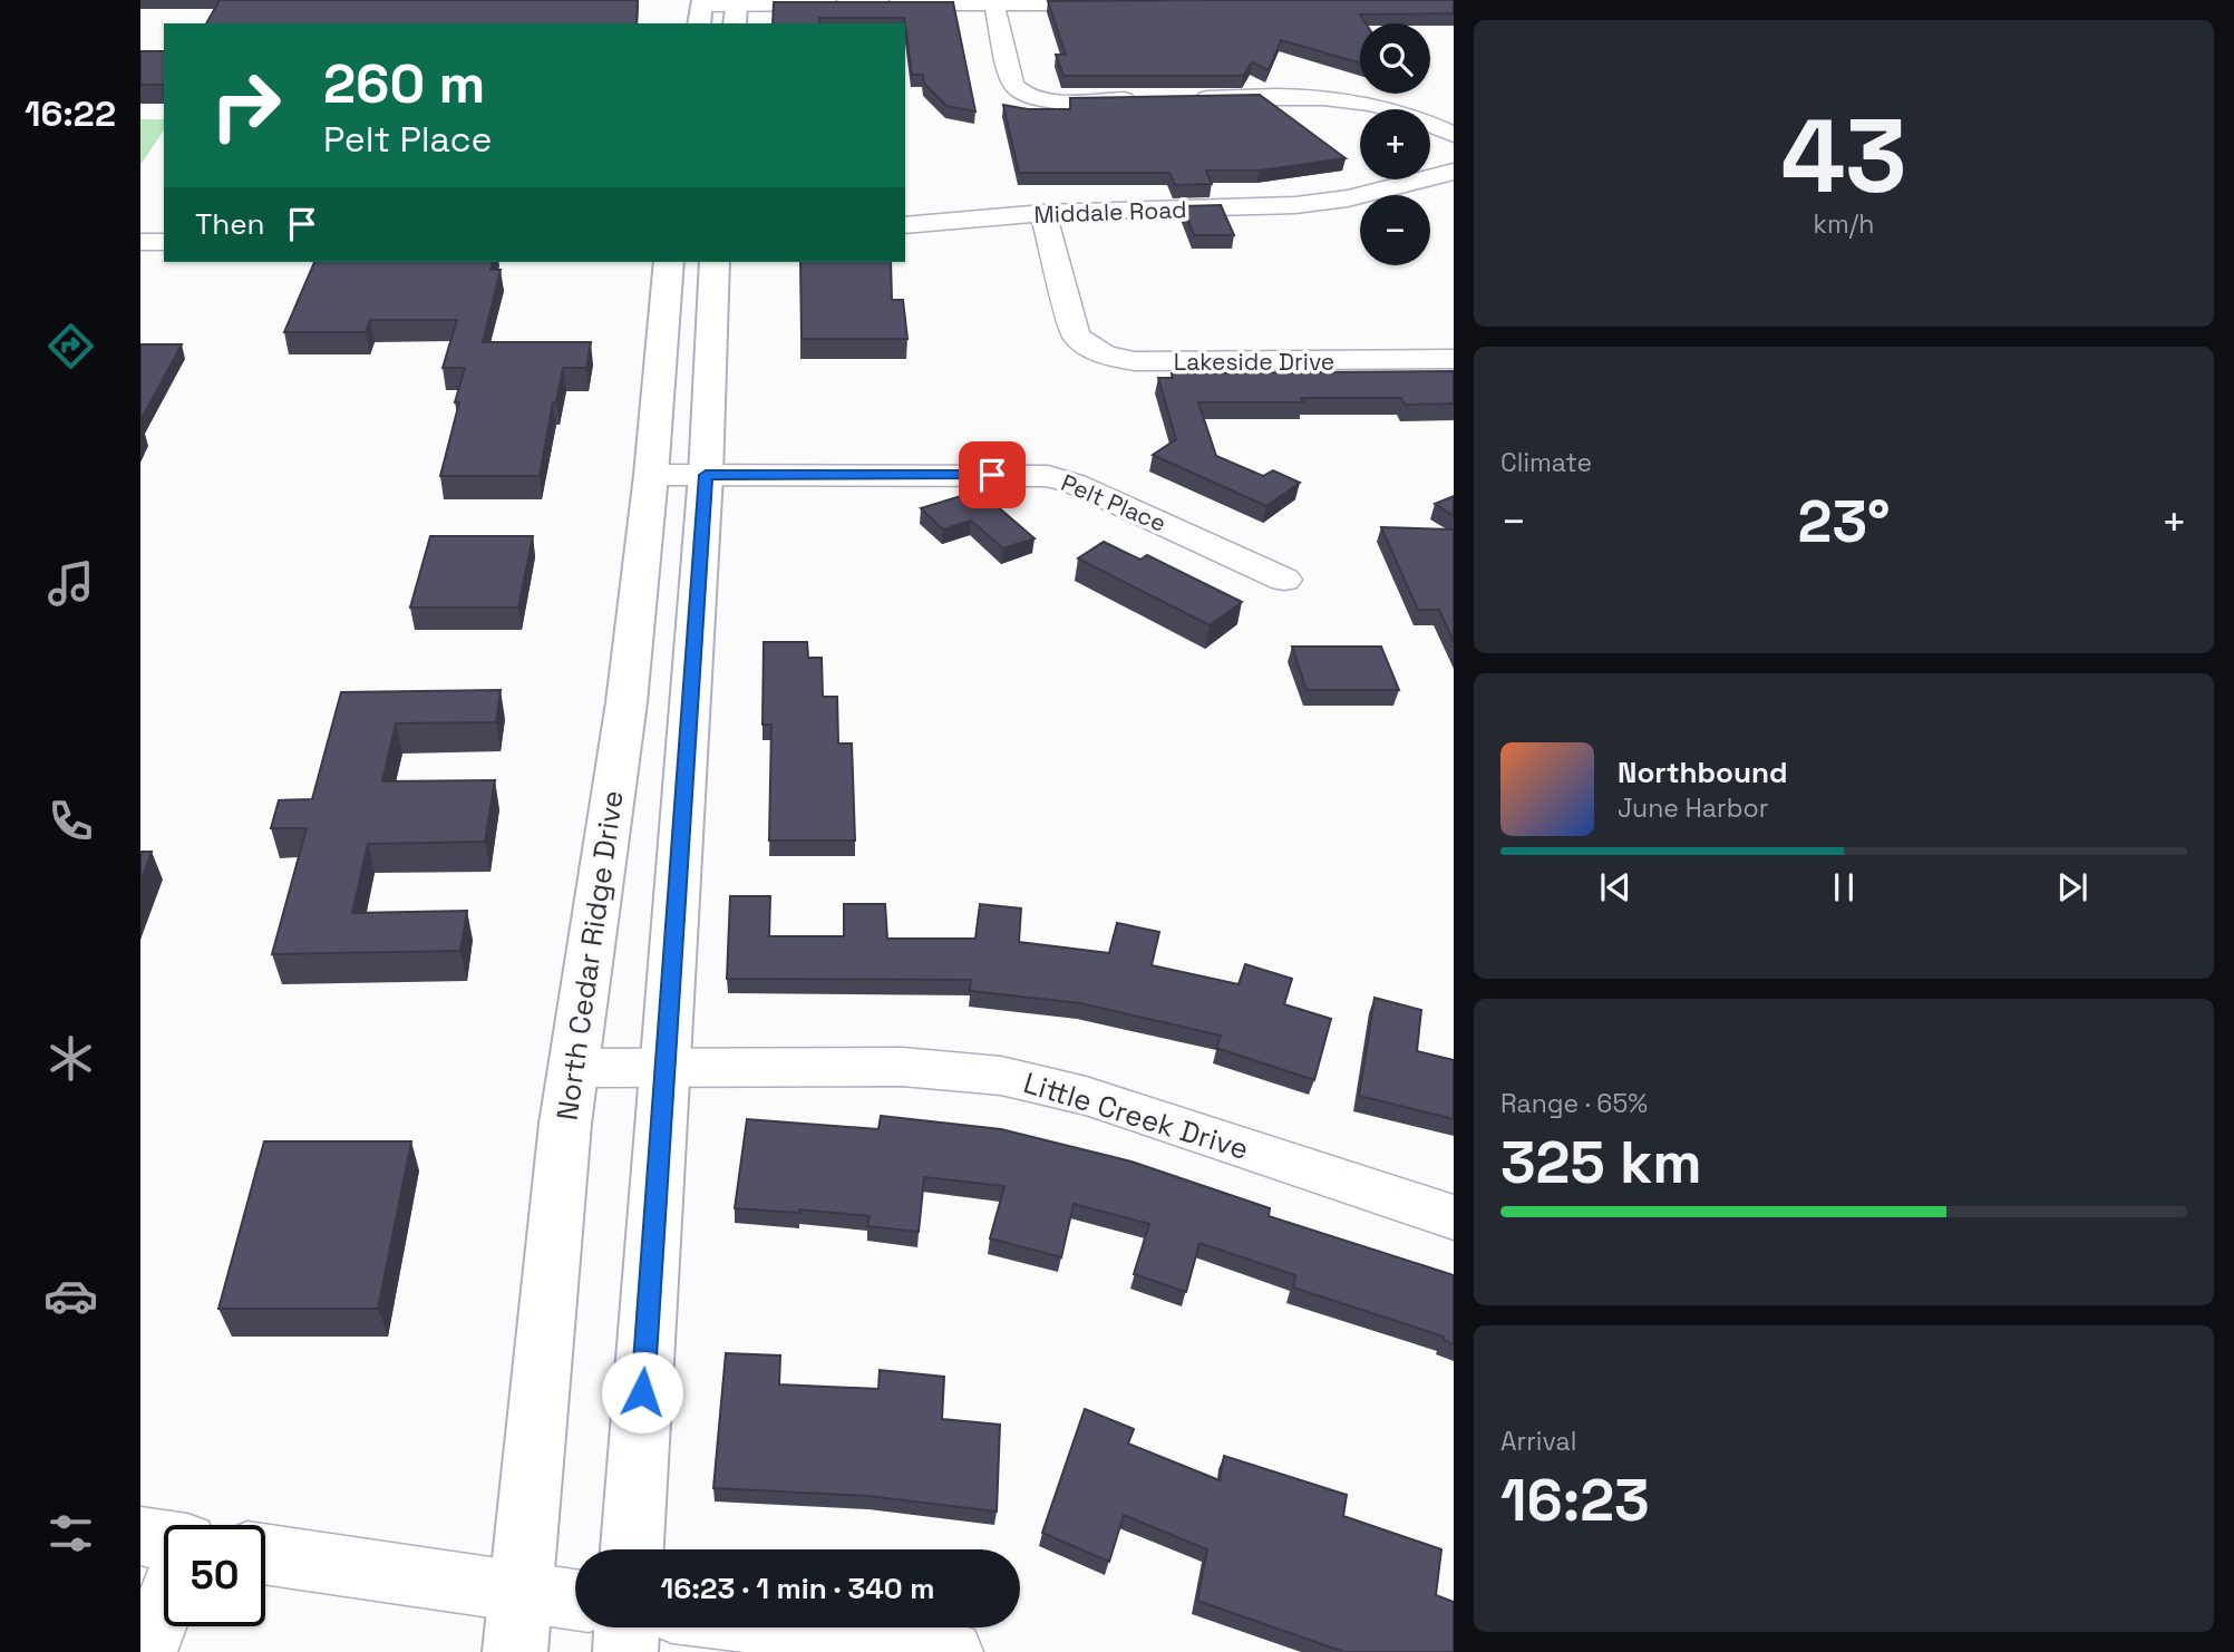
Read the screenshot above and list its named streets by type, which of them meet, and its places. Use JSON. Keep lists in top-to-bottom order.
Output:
{
  "streets": {
    "main road": ["North Cedar Ridge Drive"],
    "street": [
      "Middale Road",
      "Lakeside Drive",
      "Pelt Place",
      "Little Creek Drive"
    ]
  },
  "crossings": [
    ["Middale Road", "Lakeside Drive"],
    ["Pelt Place", "North Cedar Ridge Drive"],
    ["North Cedar Ridge Drive", "Little Creek Drive"]
  ],
  "page": {
    "tabs": "16:22",
    "tile": [
      ["43", "km/h"],
      "Climate",
      ["Range · 65%", "325 km"],
      ["Arrival", "16:23"]
    ],
    "map_buttons": ["+", "−"],
    "turn": ["260 m", "Pelt Place"],
    "then": "Then",
    "heat": ["−", "23°", "+"],
    "song": ["Northbound", "June Harbor"],
    "limit": "50",
    "trip": "16:23 · 1 min · 340 m"
  }
}
